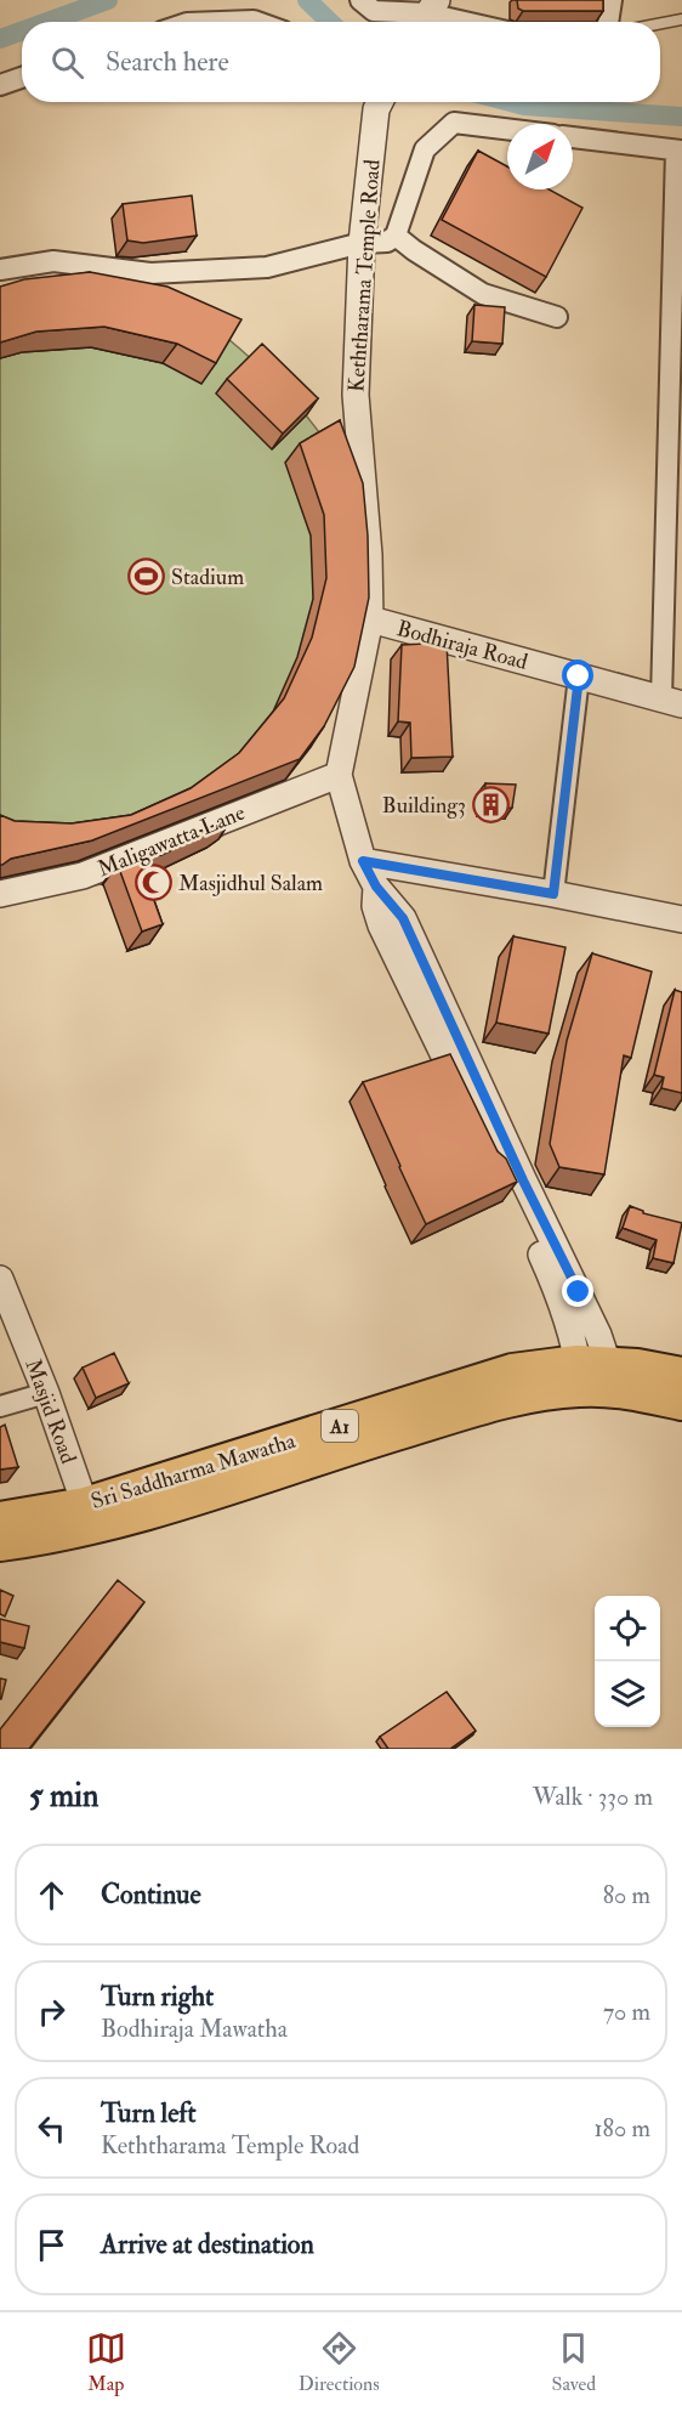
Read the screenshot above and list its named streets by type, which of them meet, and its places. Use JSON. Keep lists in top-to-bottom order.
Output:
{
  "streets": {
    "highway": ["A1", "Sri Saddharma Mawatha"],
    "street": [
      "Keththarama Temple Road",
      "Bodhiraja Road",
      "Maligawatta Lane",
      "Masjid Road"
    ]
  },
  "crossings": [
    ["Keththarama Temple Road", "Bodhiraja Road"],
    ["Keththarama Temple Road", "Maligawatta Lane"],
    ["Keththarama Temple Road", "Sri Saddharma Mawatha"],
    ["Masjid Road", "Sri Saddharma Mawatha"]
  ],
  "places": {
    "sports": ["Stadium"],
    "building": ["Building3"],
    "mosque": ["Masjidhul Salam"]
  },
  "north": "top right",
  "page": {
    "search": "Search here",
    "heading": ["5 min", "Walk · 330 m"],
    "list": [
      ["Continue", "80 m"],
      ["Turn right", "Bodhiraja Mawatha", "70 m"],
      ["Turn left", "Keththarama Temple Road", "180 m"],
      "Arrive at destination"
    ],
    "nav": ["Map", "Directions", "Saved"]
  }
}
